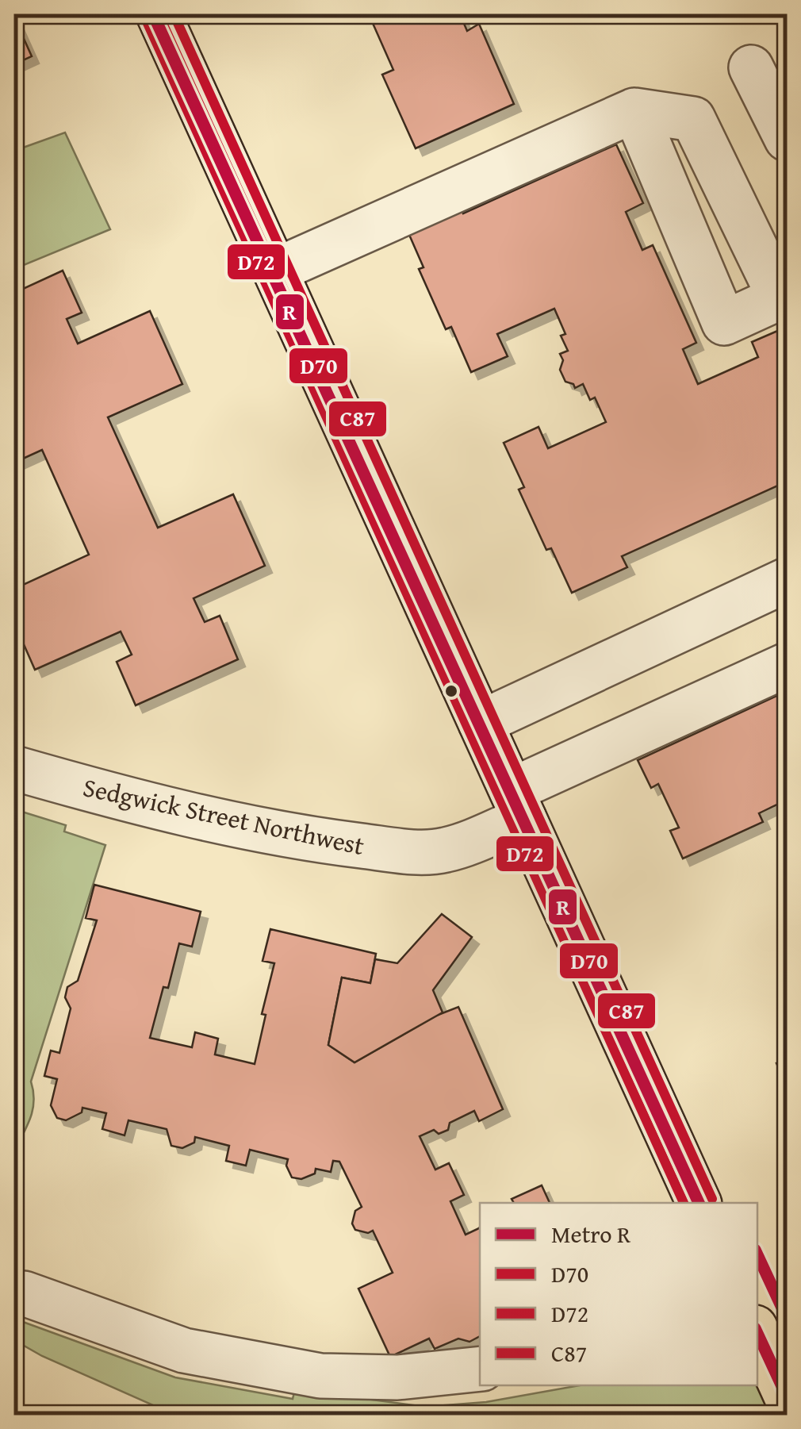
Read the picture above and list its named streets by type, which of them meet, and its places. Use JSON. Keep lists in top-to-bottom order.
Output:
{
  "streets": {
    "street": ["Sedgwick Street Northwest"]
  },
  "lines": [
    "metro line R",
    "transit line D70",
    "transit line C87",
    "transit line D72"
  ],
  "legend": [
    "Metro R",
    "D70",
    "D72",
    "C87"
  ]
}
